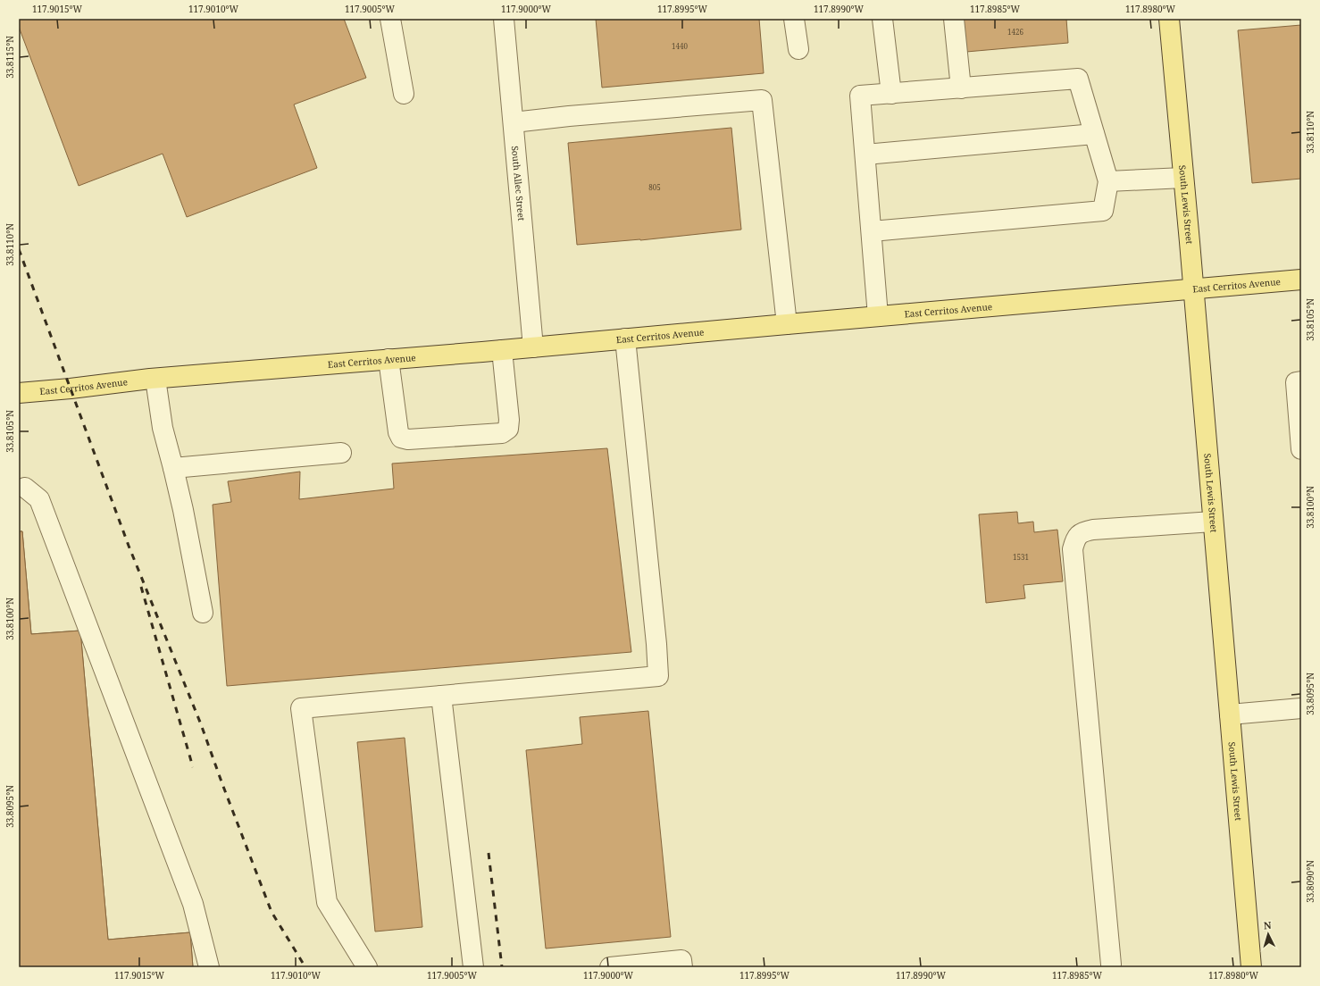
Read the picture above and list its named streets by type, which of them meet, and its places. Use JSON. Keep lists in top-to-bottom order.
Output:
{
  "streets": {
    "main road": ["South Lewis Street", "East Cerritos Avenue"],
    "street": ["South Allec Street"]
  },
  "crossings": [
    ["South Allec Street", "East Cerritos Avenue"],
    ["South Lewis Street", "East Cerritos Avenue"]
  ],
  "house_numbers": [
    "1426",
    "1440",
    "805",
    "1531"
  ],
  "north": "top",
  "coordinates": [
    "117.9015°W",
    "117.9010°W",
    "117.9005°W",
    "117.9000°W",
    "117.8995°W",
    "117.8990°W",
    "117.8985°W",
    "117.8980°W",
    "33.8115°N",
    "33.8110°N",
    "33.8105°N",
    "33.8100°N",
    "33.8095°N",
    "33.8090°N"
  ]
}
